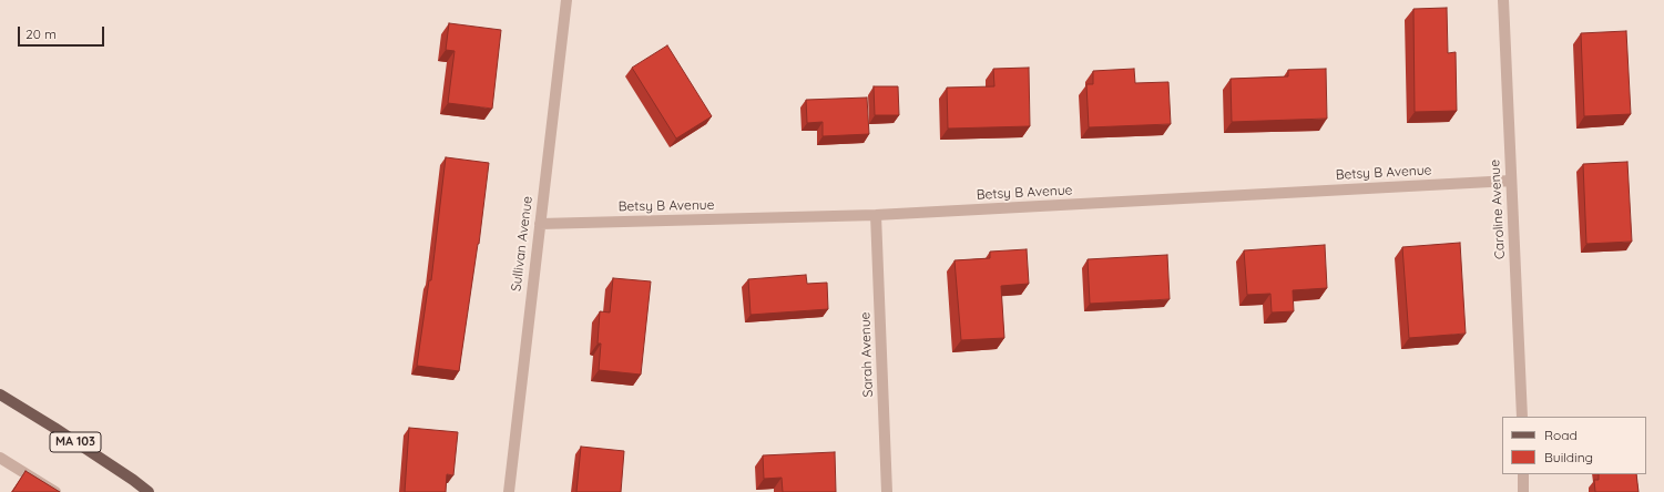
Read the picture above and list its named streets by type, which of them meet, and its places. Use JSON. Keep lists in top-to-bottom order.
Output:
{
  "streets": {
    "main road": ["MA 103"],
    "street": [
      "Betsy B Avenue",
      "Caroline Avenue",
      "Sullivan Avenue",
      "Sarah Avenue"
    ]
  },
  "crossings": [
    ["Betsy B Avenue", "Caroline Avenue"],
    ["Betsy B Avenue", "Sullivan Avenue"],
    ["Betsy B Avenue", "Sarah Avenue"]
  ],
  "legend": ["Road", "Building"],
  "scale_bar": "20 m"
}
